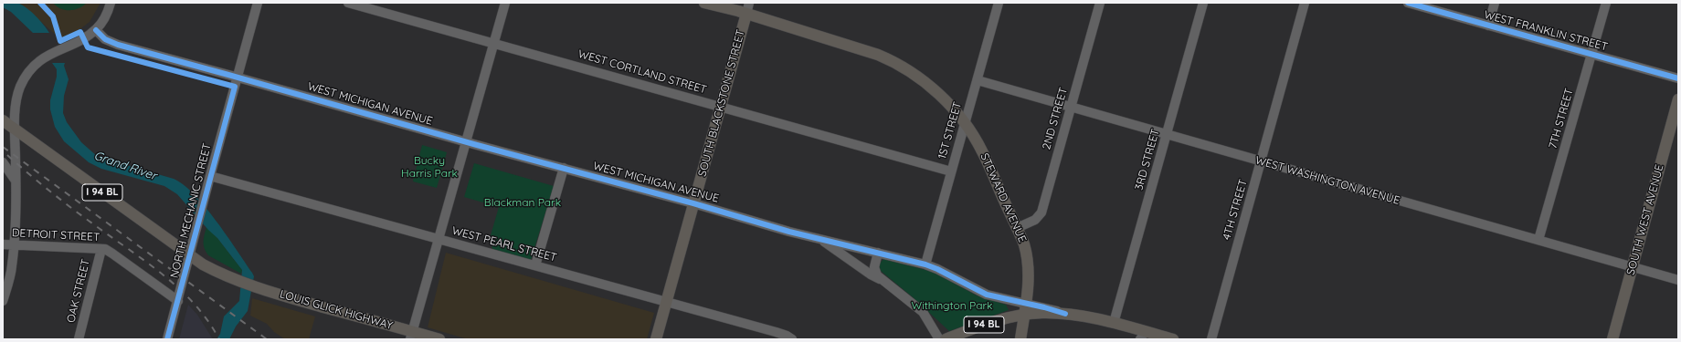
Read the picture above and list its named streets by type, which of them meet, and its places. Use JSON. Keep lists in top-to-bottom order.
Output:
{
  "streets": {
    "main road": [
      "SOUTH BLACKSTONE STREET",
      "I 94 BL",
      "STEWARD AVENUE",
      "SOUTH WEST AVENUE",
      "LOUIS GLICK HIGHWAY"
    ],
    "street": [
      "WEST FRANKLIN STREET",
      "WEST CORTLAND STREET",
      "WEST MICHIGAN AVENUE",
      "2ND STREET",
      "7TH STREET",
      "1ST STREET",
      "3RD STREET",
      "WEST WASHINGTON AVENUE",
      "4TH STREET",
      "NORTH MECHANIC STREET",
      "DETROIT STREET",
      "WEST PEARL STREET",
      "OAK STREET"
    ]
  },
  "crossings": [
    ["WEST FRANKLIN STREET", "7TH STREET"],
    ["WEST CORTLAND STREET", "SOUTH BLACKSTONE STREET"],
    ["WEST CORTLAND STREET", "1ST STREET"],
    ["SOUTH BLACKSTONE STREET", "WEST MICHIGAN AVENUE"],
    ["SOUTH BLACKSTONE STREET", "STEWARD AVENUE"],
    ["SOUTH BLACKSTONE STREET", "WEST PEARL STREET"],
    ["WEST MICHIGAN AVENUE", "1ST STREET"],
    ["WEST MICHIGAN AVENUE", "I 94 BL"],
    ["WEST MICHIGAN AVENUE", "STEWARD AVENUE"],
    ["WEST MICHIGAN AVENUE", "NORTH MECHANIC STREET"],
    ["2ND STREET", "WEST WASHINGTON AVENUE"],
    ["2ND STREET", "STEWARD AVENUE"],
    ["7TH STREET", "WEST WASHINGTON AVENUE"],
    ["1ST STREET", "WEST WASHINGTON AVENUE"],
    ["1ST STREET", "STEWARD AVENUE"],
    ["3RD STREET", "WEST WASHINGTON AVENUE"],
    ["3RD STREET", "I 94 BL"],
    ["WEST WASHINGTON AVENUE", "4TH STREET"],
    ["WEST WASHINGTON AVENUE", "SOUTH WEST AVENUE"],
    ["I 94 BL", "STEWARD AVENUE"],
    ["I 94 BL", "NORTH MECHANIC STREET"],
    ["I 94 BL", "LOUIS GLICK HIGHWAY"],
    ["NORTH MECHANIC STREET", "DETROIT STREET"],
    ["NORTH MECHANIC STREET", "WEST PEARL STREET"],
    ["NORTH MECHANIC STREET", "LOUIS GLICK HIGHWAY"],
    ["DETROIT STREET", "OAK STREET"]
  ],
  "water": ["Grand River"],
  "parks": ["Bucky Harris Park", "Blackman Park", "Withington Park"]
}
